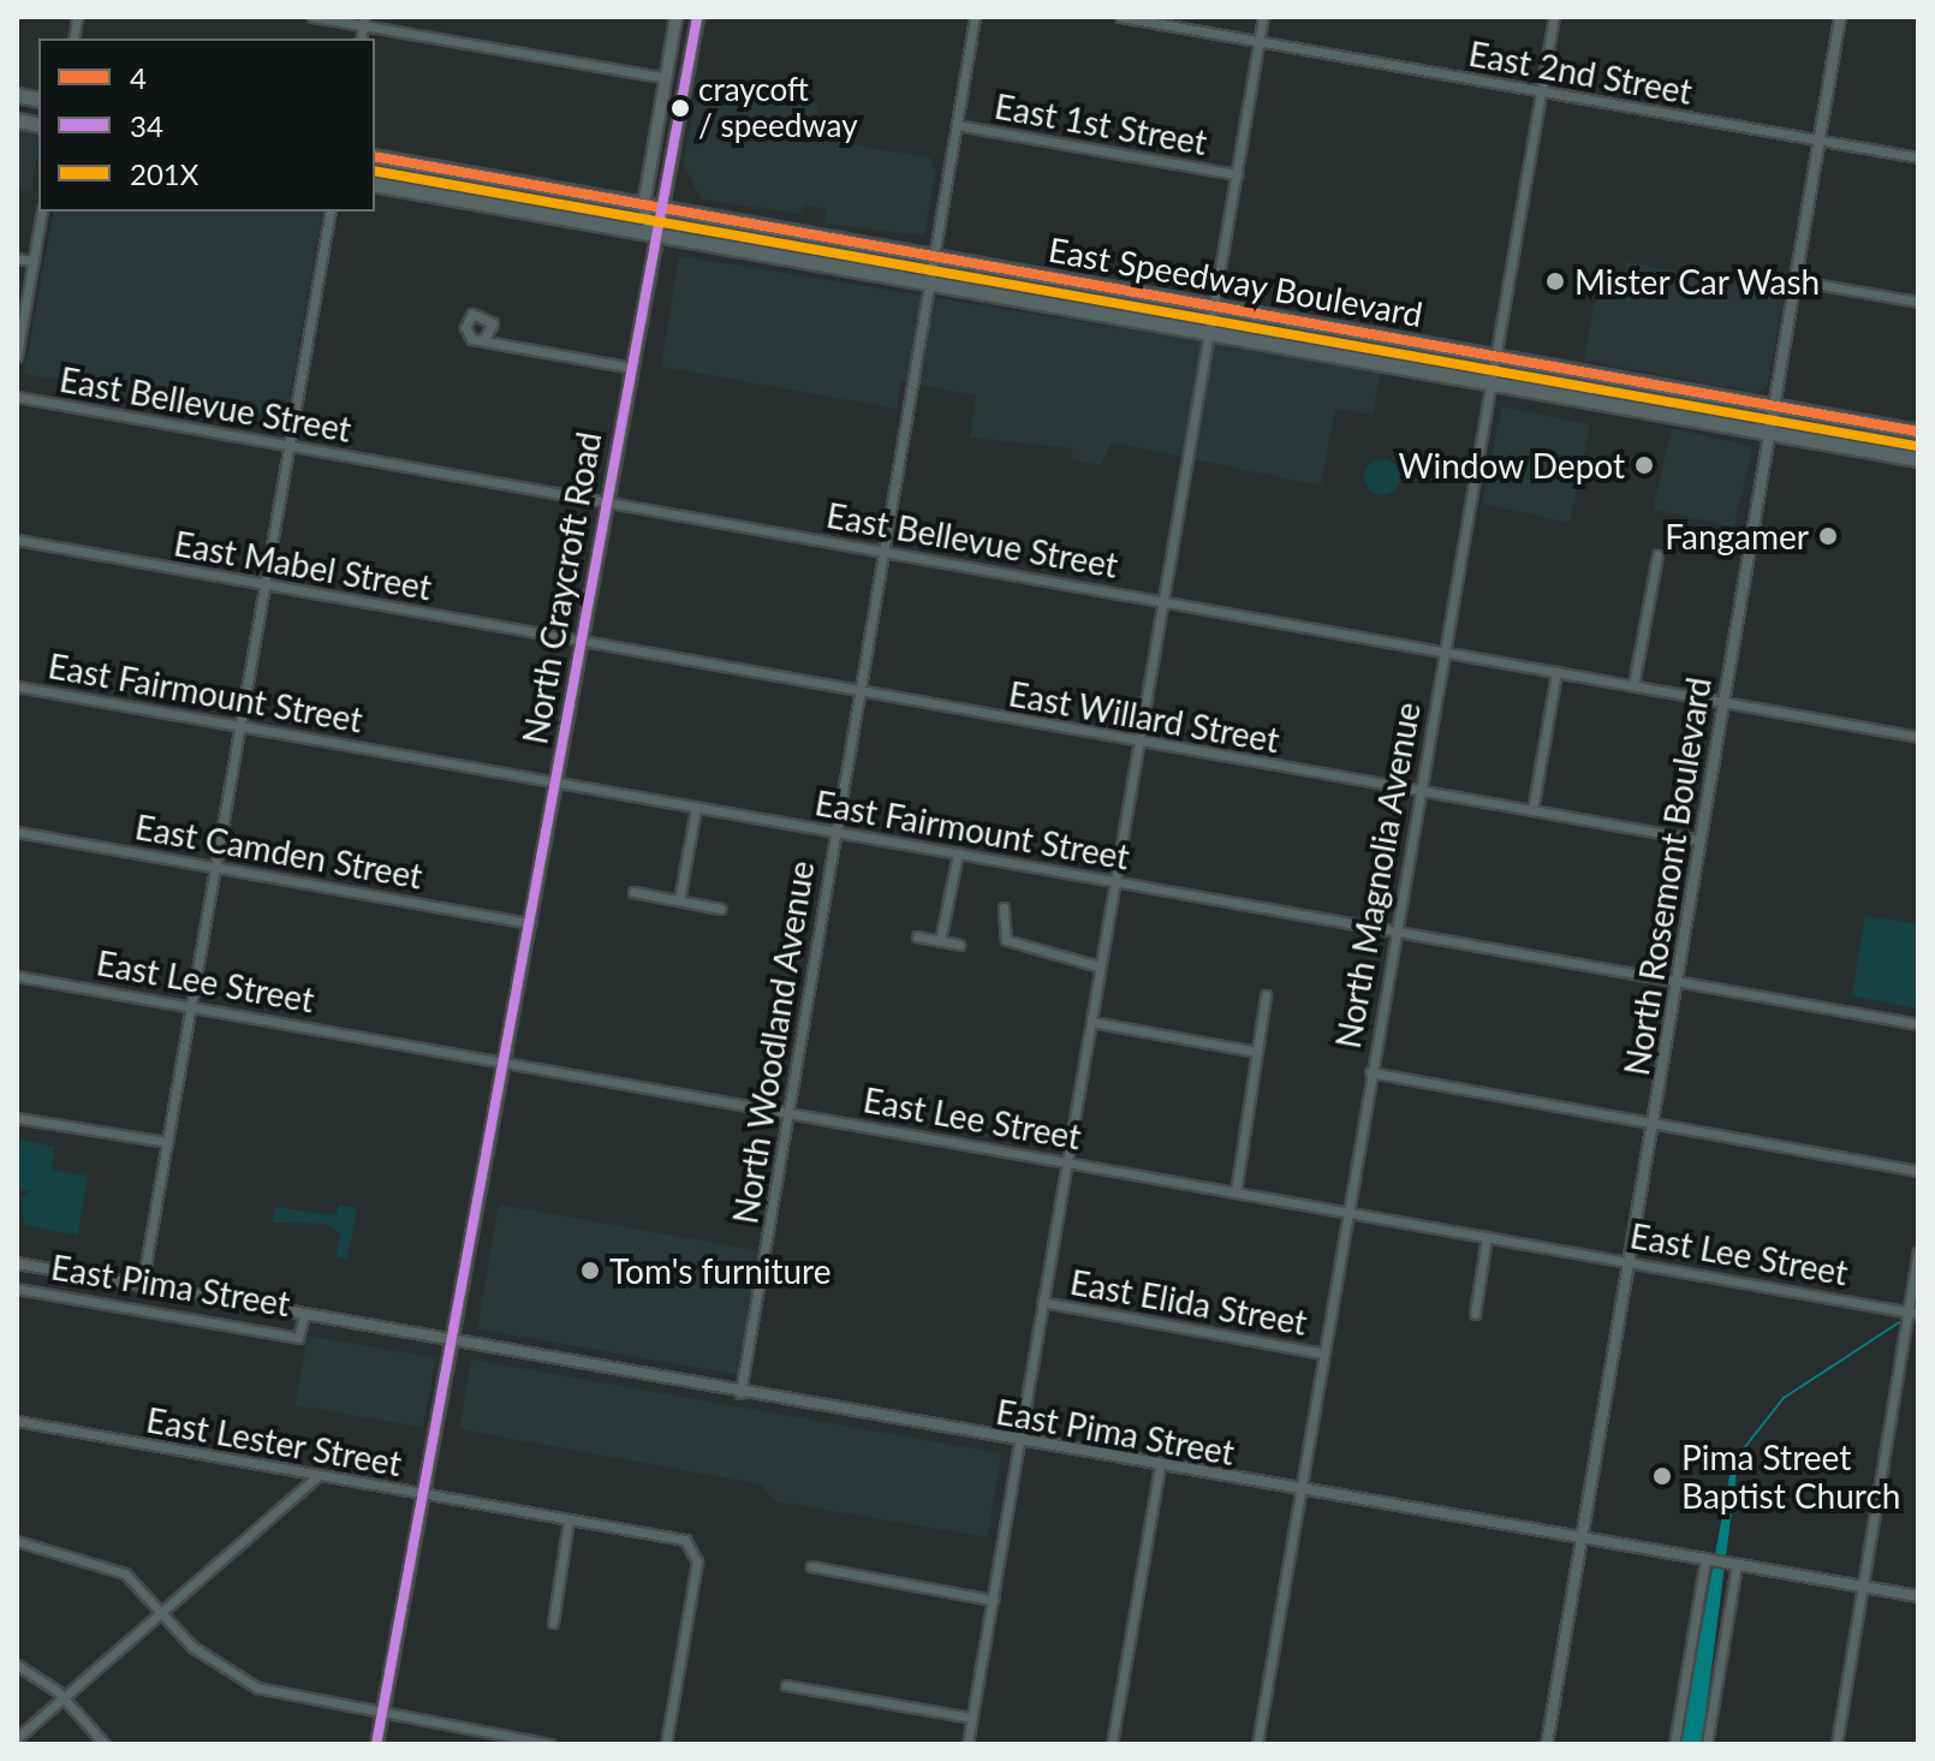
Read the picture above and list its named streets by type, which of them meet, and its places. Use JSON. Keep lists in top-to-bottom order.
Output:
{
  "streets": {
    "main road": ["East Speedway Boulevard", "North Craycroft Road"],
    "street": [
      "East 2nd Street",
      "East 1st Street",
      "East Bellevue Street",
      "East Mabel Street",
      "East Fairmount Street",
      "East Willard Street",
      "East Camden Street",
      "North Magnolia Avenue",
      "North Rosemont Boulevard",
      "East Lee Street",
      "North Woodland Avenue",
      "East Pima Street",
      "East Elida Street",
      "East Lester Street"
    ]
  },
  "crossings": [
    ["East 2nd Street", "North Magnolia Avenue"],
    ["East 2nd Street", "North Rosemont Boulevard"],
    ["East 1st Street", "North Woodland Avenue"],
    ["East Speedway Boulevard", "North Craycroft Road"],
    ["East Speedway Boulevard", "North Magnolia Avenue"],
    ["East Speedway Boulevard", "North Rosemont Boulevard"],
    ["East Speedway Boulevard", "North Woodland Avenue"],
    ["East Bellevue Street", "North Craycroft Road"],
    ["East Bellevue Street", "North Magnolia Avenue"],
    ["East Bellevue Street", "North Rosemont Boulevard"],
    ["East Bellevue Street", "North Woodland Avenue"],
    ["East Mabel Street", "North Craycroft Road"],
    ["East Mabel Street", "East Willard Street"],
    ["North Craycroft Road", "East Fairmount Street"],
    ["North Craycroft Road", "East Willard Street"],
    ["North Craycroft Road", "East Camden Street"],
    ["North Craycroft Road", "East Lee Street"],
    ["North Craycroft Road", "East Pima Street"],
    ["North Craycroft Road", "East Lester Street"],
    ["East Fairmount Street", "North Magnolia Avenue"],
    ["East Fairmount Street", "North Rosemont Boulevard"],
    ["East Fairmount Street", "North Woodland Avenue"],
    ["East Willard Street", "North Magnolia Avenue"],
    ["East Willard Street", "North Rosemont Boulevard"],
    ["East Willard Street", "North Woodland Avenue"],
    ["North Magnolia Avenue", "East Lee Street"],
    ["North Magnolia Avenue", "East Pima Street"],
    ["North Magnolia Avenue", "East Elida Street"],
    ["North Rosemont Boulevard", "East Lee Street"],
    ["North Rosemont Boulevard", "East Pima Street"],
    ["East Lee Street", "North Woodland Avenue"],
    ["North Woodland Avenue", "East Pima Street"]
  ],
  "places": [
    "craycoft / speedway",
    "Mister Car Wash",
    "Window Depot",
    "Fangamer",
    "Tom's furniture",
    "Pima Street Baptist Church"
  ],
  "lines": ["transit line 34", "transit line 4", "transit line 201X"],
  "legend": ["4", "34", "201X"]
}
